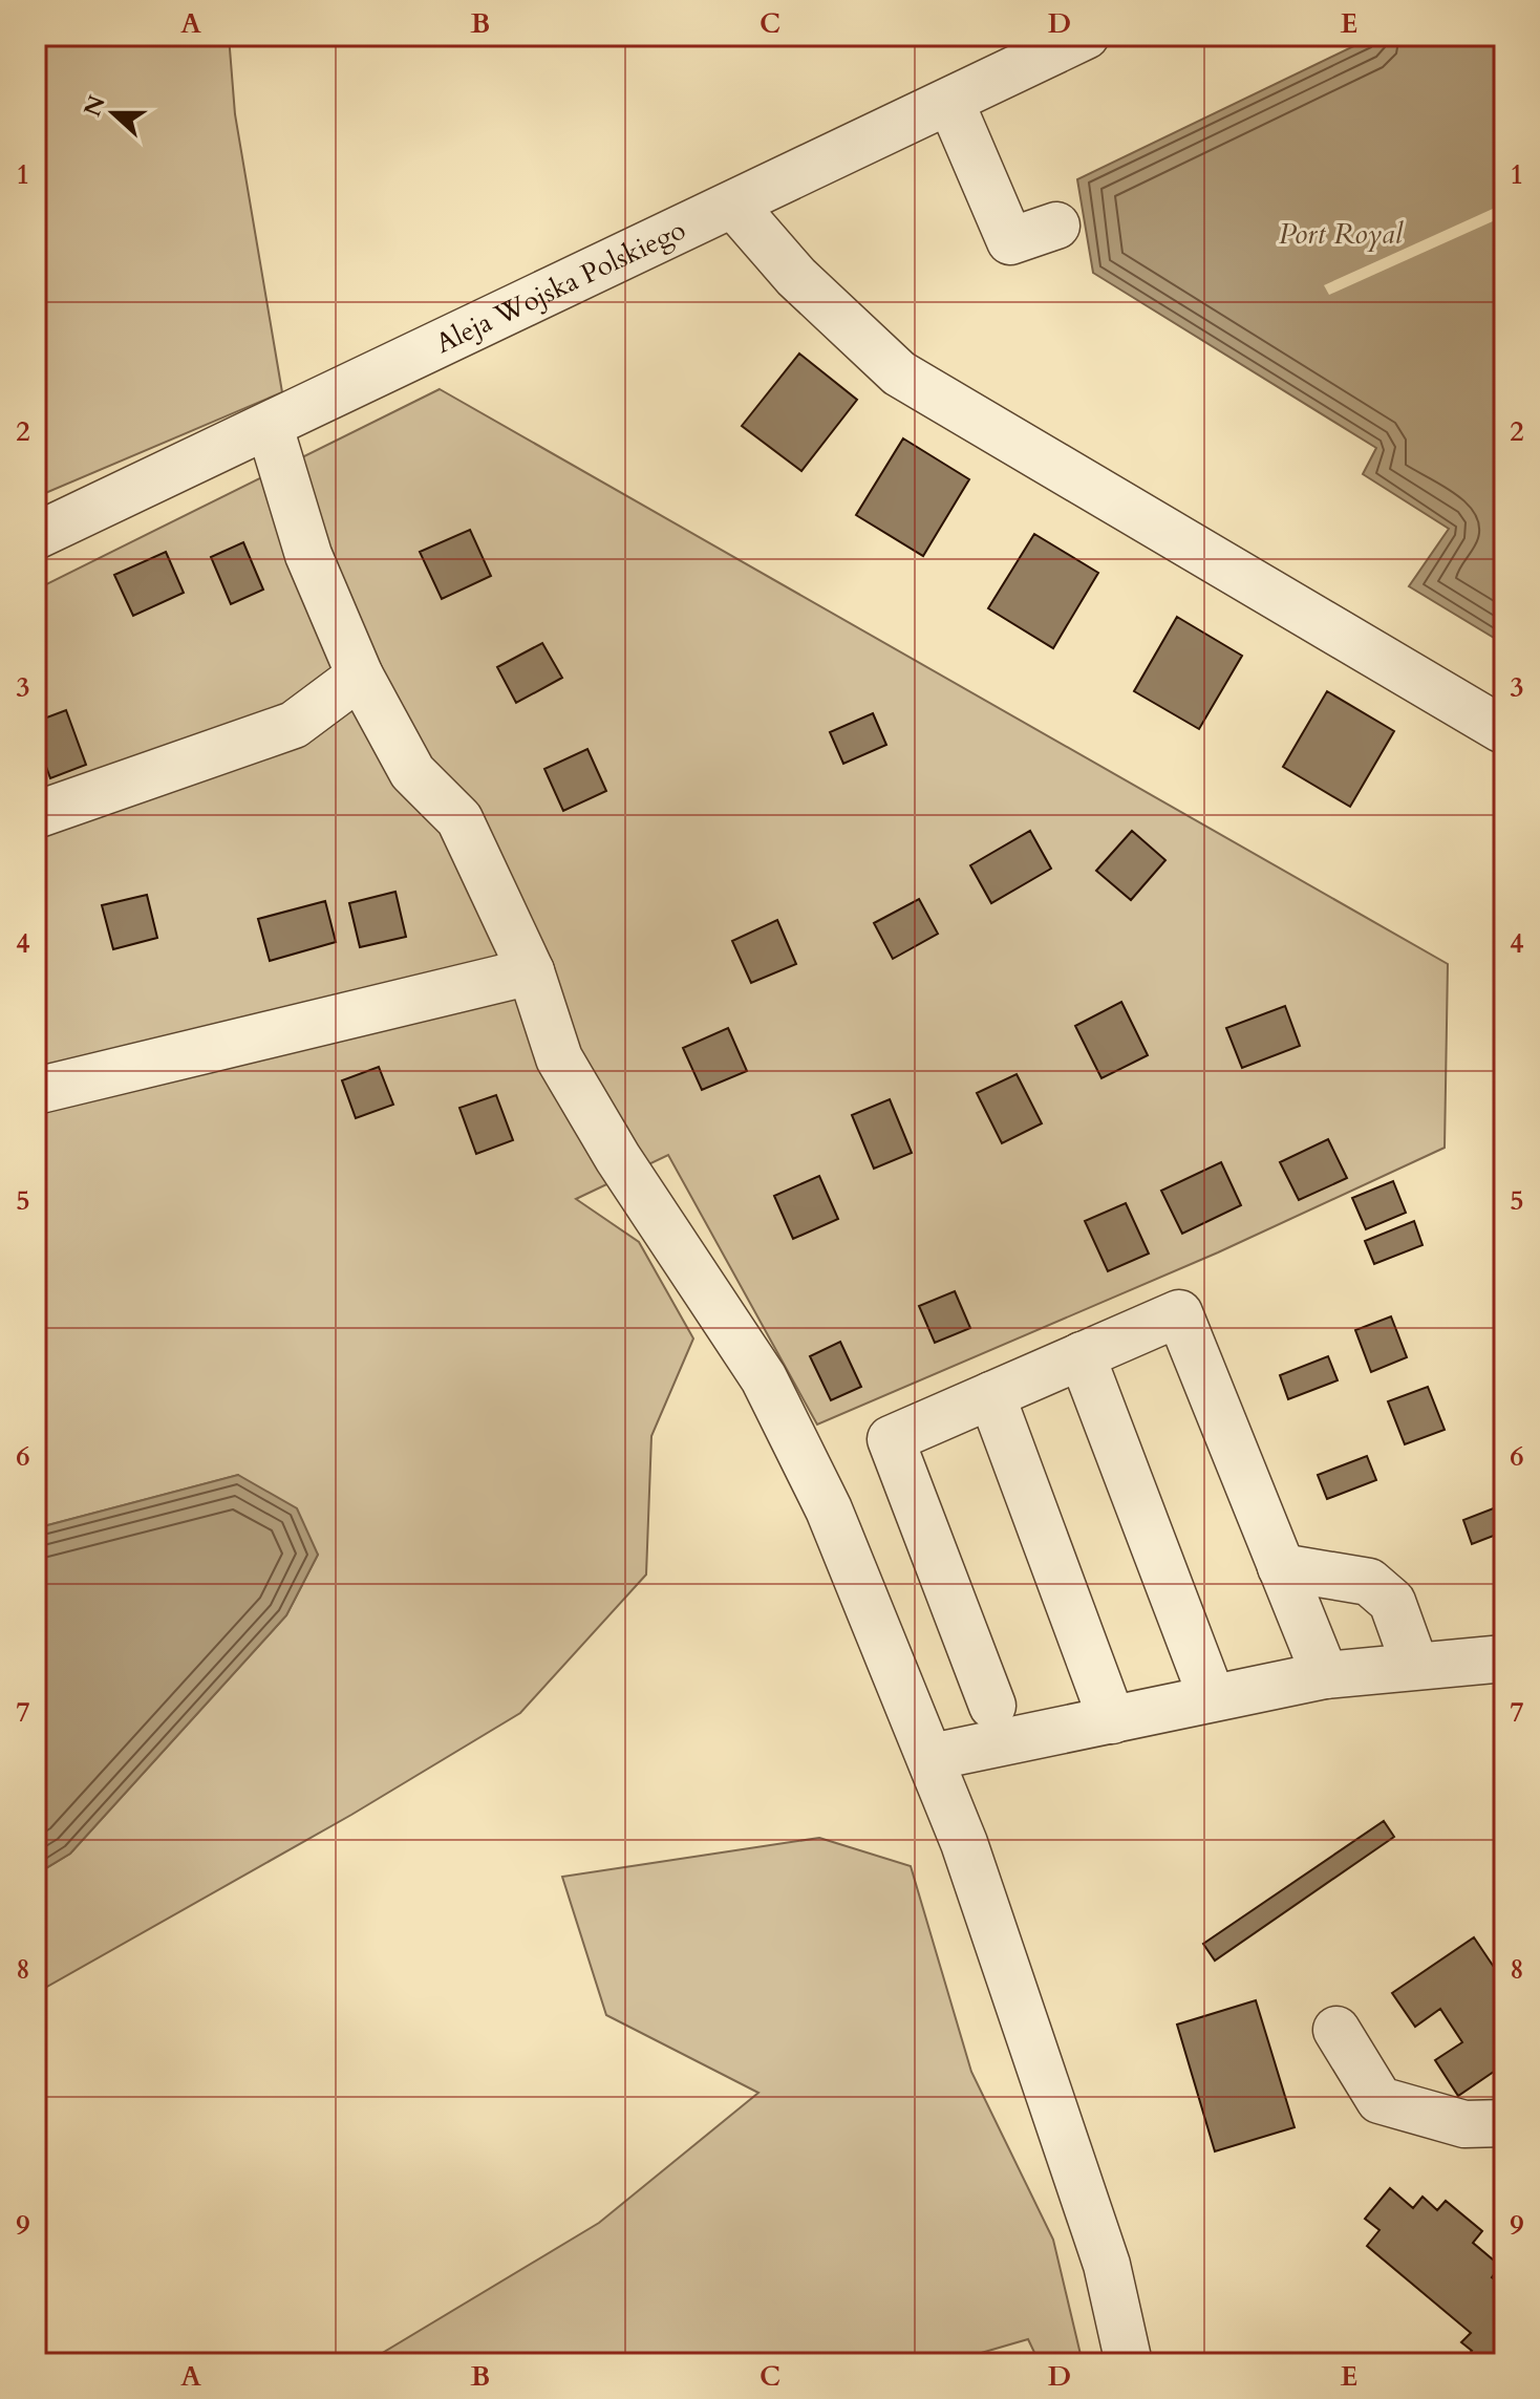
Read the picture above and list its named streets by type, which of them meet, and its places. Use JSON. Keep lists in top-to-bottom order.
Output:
{
  "streets": {
    "street": ["Aleja Wojska Polskiego"]
  },
  "water": ["Port Royal"],
  "north": "left",
  "grid": {
    "columns": [
      "A",
      "B",
      "C",
      "D",
      "E"
    ],
    "rows": [
      "1",
      "2",
      "3",
      "4",
      "5",
      "6",
      "7",
      "8",
      "9"
    ]
  }
}
